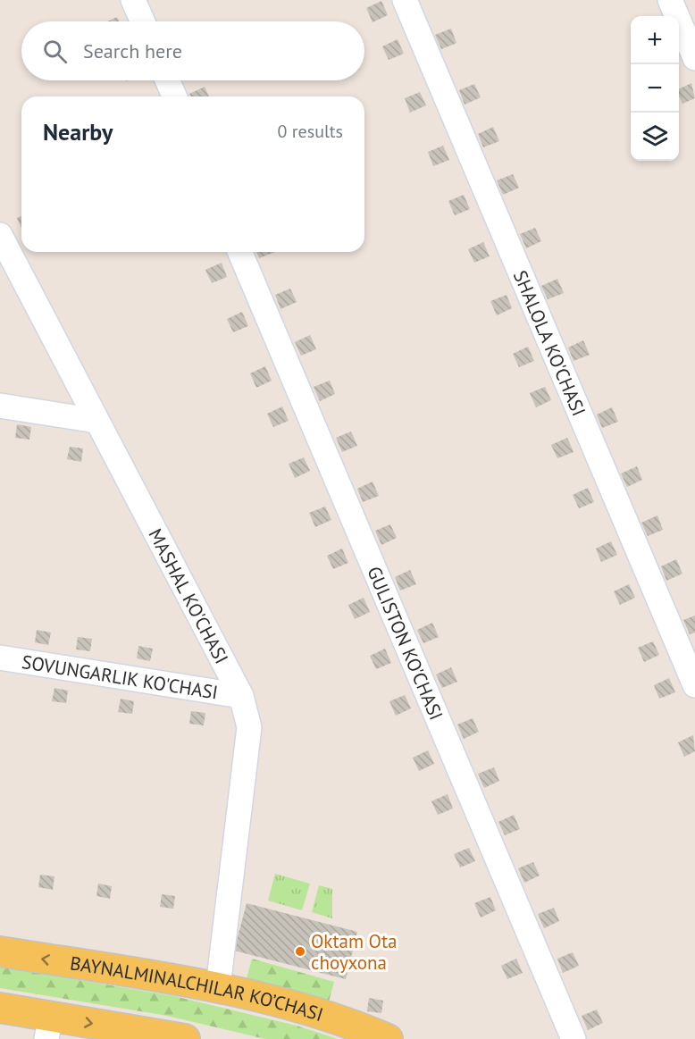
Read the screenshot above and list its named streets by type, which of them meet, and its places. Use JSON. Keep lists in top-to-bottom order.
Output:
{
  "streets": {
    "main road": ["BAYNALMINALCHILAR KO’CHASI"],
    "street": [
      "SHALOLA KO'CHASI",
      "MASHAL KO'CHASI",
      "GULISTON KO'CHASI",
      "SOVUNGARLIK KO'CHASI"
    ]
  },
  "crossings": [
    ["MASHAL KO'CHASI", "SOVUNGARLIK KO'CHASI"],
    ["MASHAL KO'CHASI", "BAYNALMINALCHILAR KO’CHASI"]
  ],
  "places": ["Oktam Ota choyxona"],
  "page": {
    "map_buttons": ["+", "−"],
    "search": "Search here",
    "heading": ["Nearby", "0 results"]
  }
}
